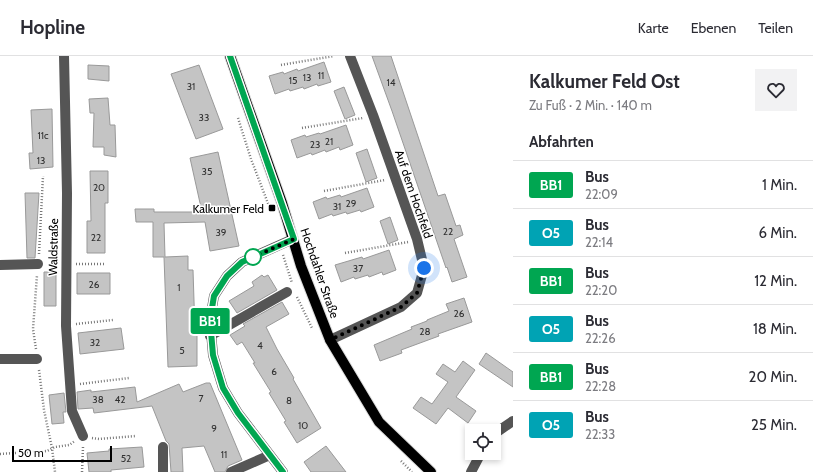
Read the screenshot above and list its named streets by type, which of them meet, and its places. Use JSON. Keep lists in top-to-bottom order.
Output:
{
  "streets": {
    "main road": ["Hochdahler Straße"],
    "street": ["Auf dem Hochfeld", "Waldstraße"]
  },
  "crossings": [
    ["Auf dem Hochfeld", "Hochdahler Straße"]
  ],
  "places": {
    "transit": ["Kalkumer Feld"]
  },
  "lines": ["bus line BB1"],
  "house_numbers": [
    "11",
    "13",
    "15",
    "14",
    "31",
    "33",
    "11c",
    "21",
    "23",
    "13",
    "35",
    "20",
    "29",
    "31",
    "22",
    "39",
    "22",
    "37",
    "26",
    "1",
    "26",
    "28",
    "32",
    "4",
    "5",
    "6",
    "7",
    "38",
    "42",
    "8",
    "10",
    "9",
    "11",
    "52"
  ],
  "scale_bar": "50 m",
  "page": {
    "header": "Hopline",
    "nav": ["Karte", "Ebenen", "Teilen"],
    "on_map": "BB1",
    "heading": [
      ["Kalkumer Feld Ost", "Zu Fuß · 2 Min. · 140 m"],
      "Abfahrten"
    ],
    "list": [
      {
        "mark": "BB1",
        "name": "Bus",
        "note": "22:09",
        "value": "1 Min."
      },
      {
        "mark": "O5",
        "name": "Bus",
        "note": "22:14",
        "value": "6 Min."
      },
      {
        "mark": "BB1",
        "name": "Bus",
        "note": "22:20",
        "value": "12 Min."
      },
      {
        "mark": "O5",
        "name": "Bus",
        "note": "22:26",
        "value": "18 Min."
      },
      {
        "mark": "BB1",
        "name": "Bus",
        "note": "22:28",
        "value": "20 Min."
      },
      {
        "mark": "O5",
        "name": "Bus",
        "note": "22:33",
        "value": "25 Min."
      }
    ],
    "scale": "50 m"
  }
}
